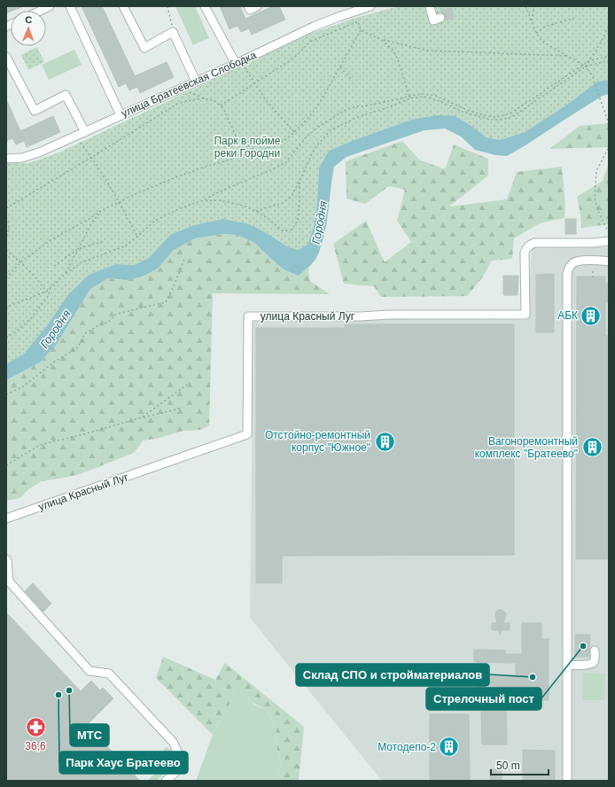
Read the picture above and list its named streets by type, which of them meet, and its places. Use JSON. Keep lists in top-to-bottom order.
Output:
{
  "streets": {
    "street": ["улица Братеевская Слободка", "улица Красный Луг"]
  },
  "water": ["Городня"],
  "parks": ["Парк в пойме реки Городни"],
  "places": {
    "building": [
      "АБК",
      "Отстойно-ремонтный корпус \"Южное\"",
      "Вагоноремонтный комплекс \"Братеево\"",
      "Мотодепо-2"
    ],
    "other": [
      "Стрелочный пост",
      "Склад СПО и стройматериалов",
      "МТС",
      "Парк Хаус Братеево"
    ],
    "pharmacy": ["36,6"]
  },
  "scale_bar": "50 m",
  "north": "top"
}
